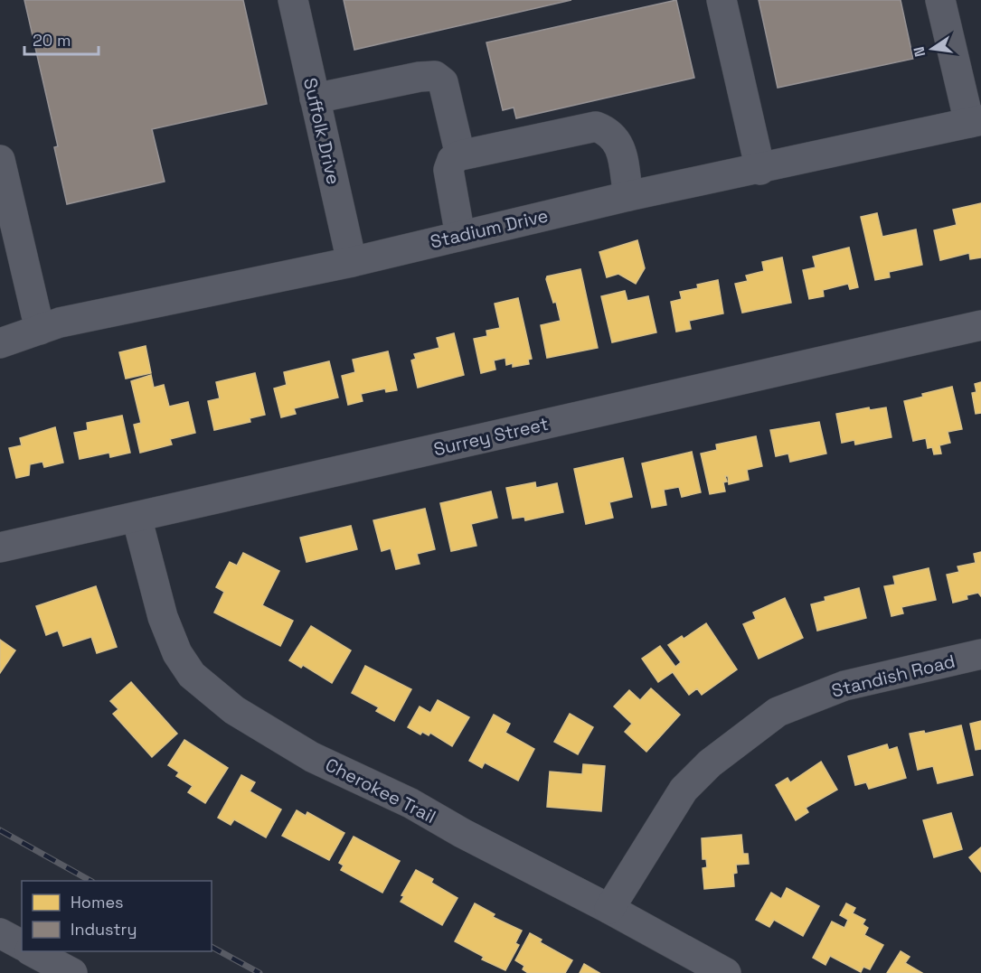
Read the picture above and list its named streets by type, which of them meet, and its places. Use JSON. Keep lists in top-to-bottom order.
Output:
{
  "streets": {
    "street": [
      "Suffolk Drive",
      "Stadium Drive",
      "Surrey Street",
      "Standish Road",
      "Cherokee Trail"
    ]
  },
  "crossings": [
    ["Suffolk Drive", "Stadium Drive"],
    ["Surrey Street", "Cherokee Trail"],
    ["Standish Road", "Cherokee Trail"]
  ],
  "legend": ["Homes", "Industry"],
  "scale_bar": "20 m",
  "north": "left"
}
